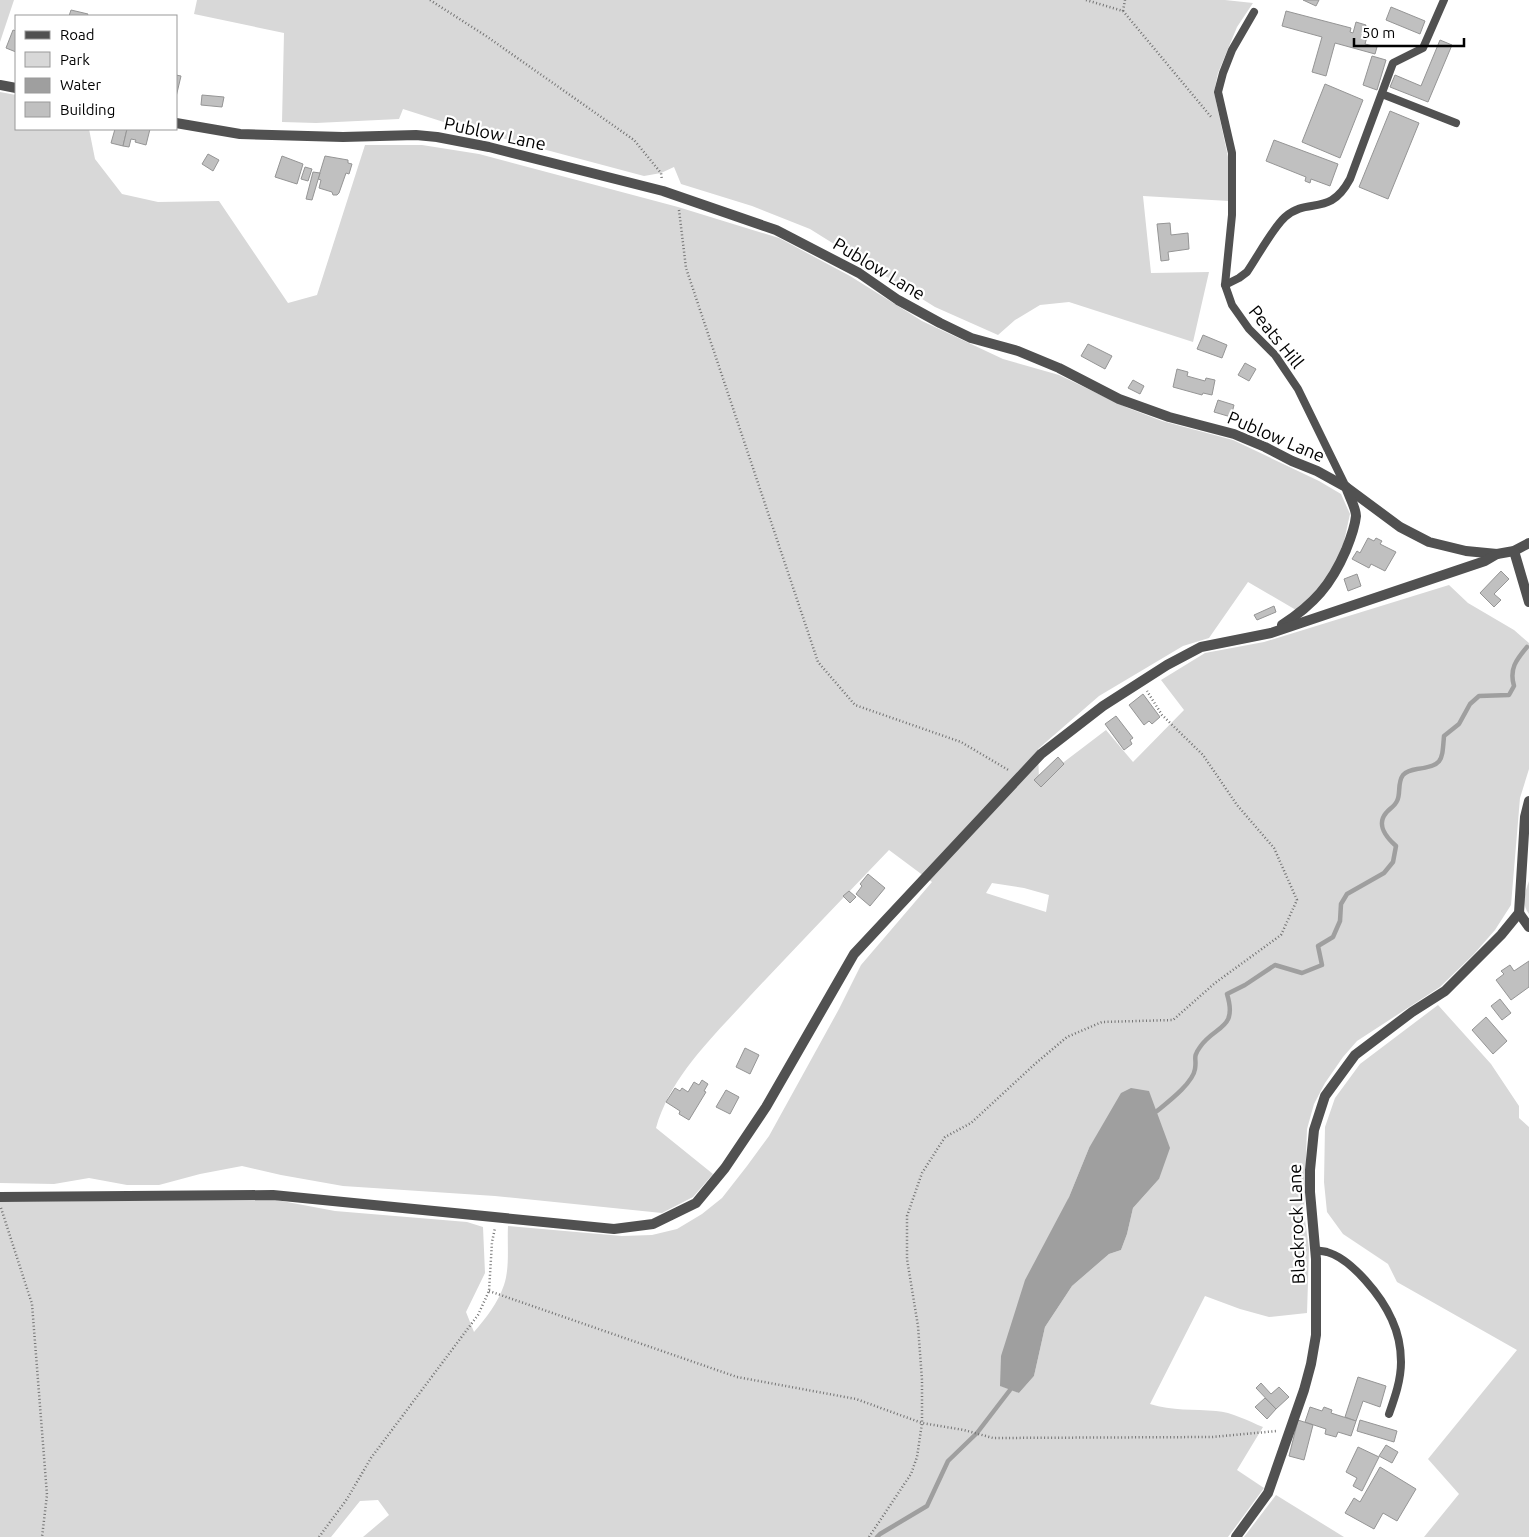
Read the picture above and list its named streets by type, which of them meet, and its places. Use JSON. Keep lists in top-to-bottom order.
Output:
{
  "streets": {
    "street": ["Publow Lane", "Blackrock Lane"],
    "lane": ["Peats Hill"]
  },
  "crossings": [
    ["Publow Lane", "Peats Hill"]
  ],
  "legend": [
    "Road",
    "Park",
    "Water",
    "Building"
  ],
  "scale_bar": "50 m"
}
